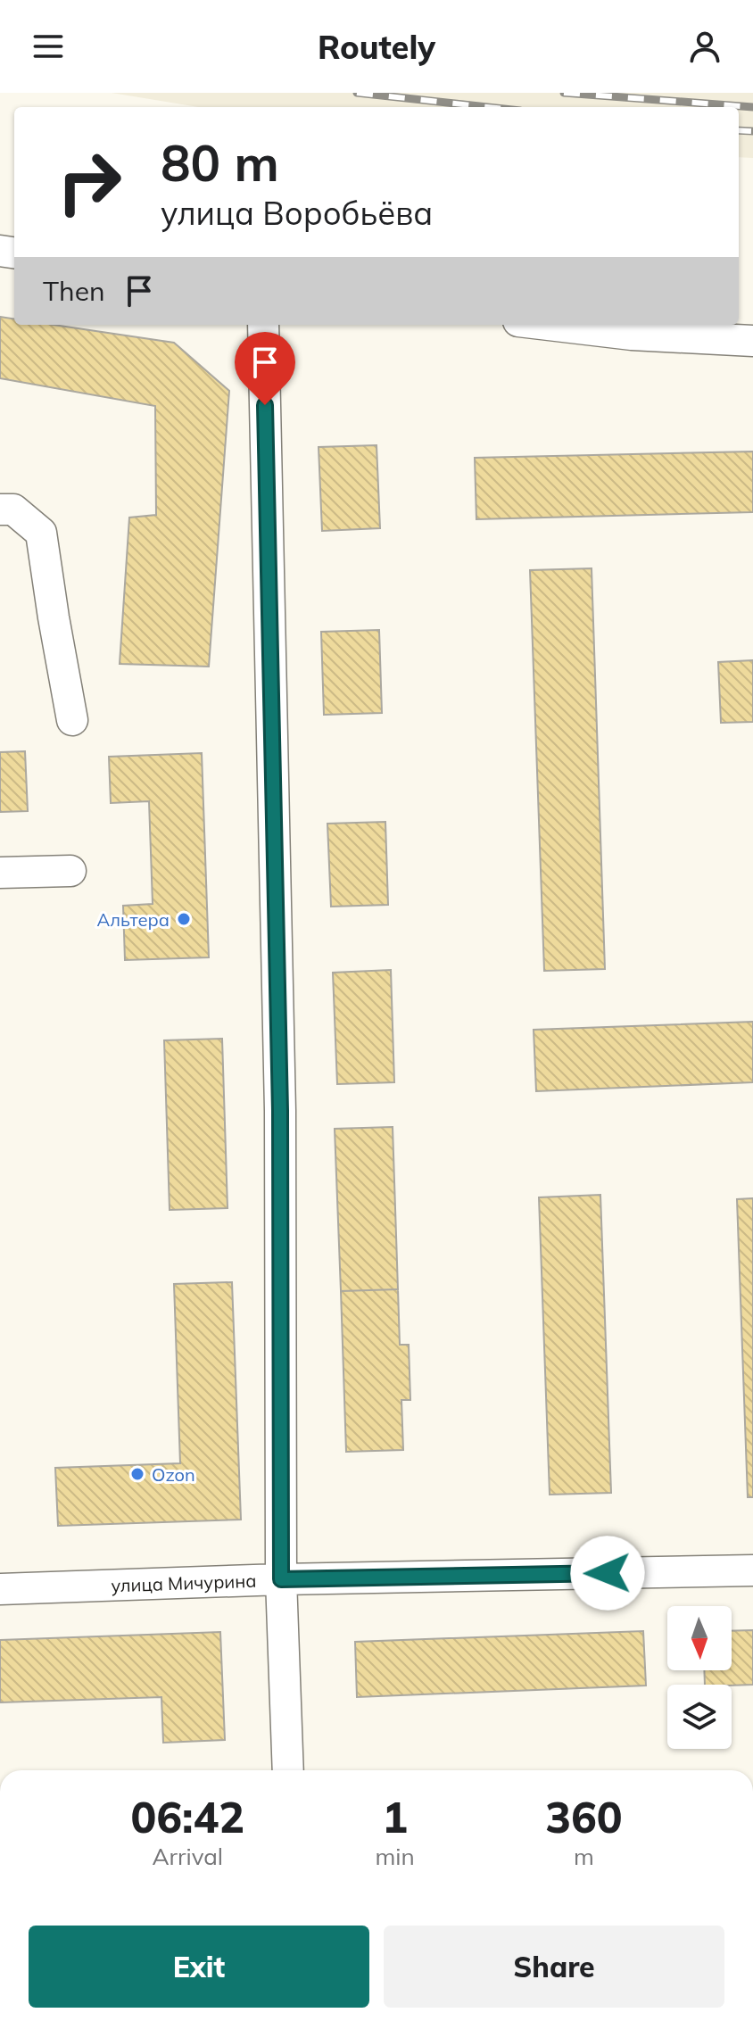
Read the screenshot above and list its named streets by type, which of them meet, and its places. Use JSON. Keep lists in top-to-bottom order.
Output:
{
  "streets": {
    "street": ["улица Мичурина"]
  },
  "places": ["Альтера", "Ozon"],
  "north": "bottom",
  "page": {
    "header": "Routely",
    "turn": ["80 m", "улица Воробьёва"],
    "then": "Then",
    "eta": [
      "06:42",
      "Arrival",
      "1",
      "min",
      "360",
      "m"
    ],
    "buttons": ["Exit", "Share"]
  }
}
